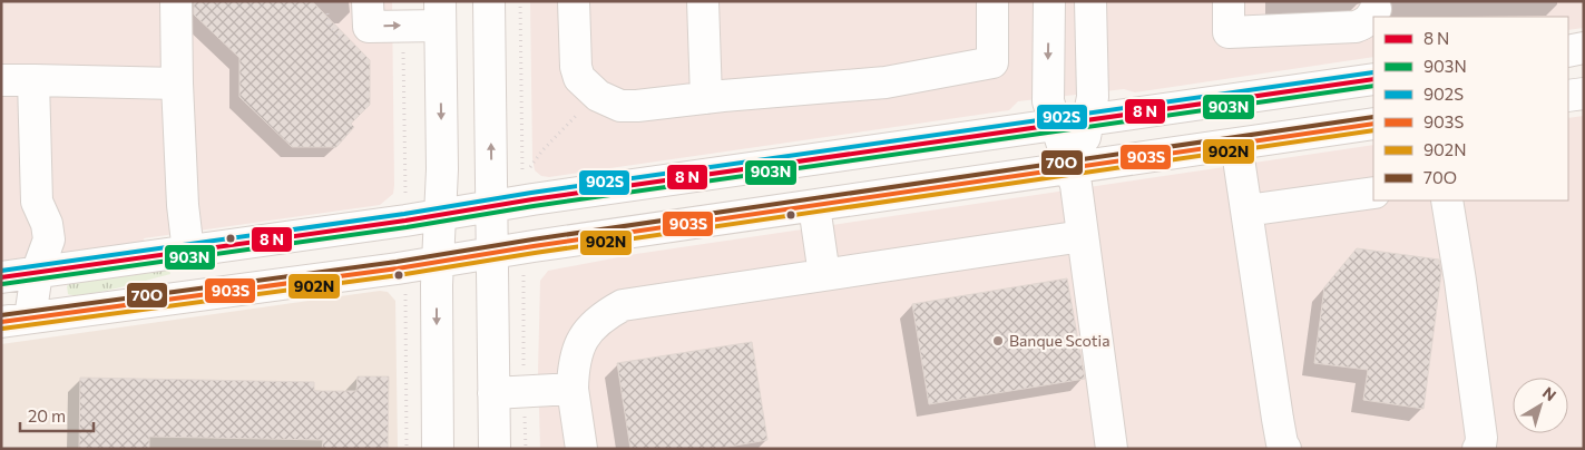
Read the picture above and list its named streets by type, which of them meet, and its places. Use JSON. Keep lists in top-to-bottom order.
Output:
{
  "places": ["Banque Scotia"],
  "lines": [
    "transit line 902S",
    "transit line 903N",
    "transit line 70O",
    "transit line 903S",
    "transit line 902N"
  ],
  "legend": [
    "8 N",
    "903N",
    "902S",
    "903S",
    "902N",
    "70O"
  ],
  "scale_bar": "20 m",
  "north": "top right"
}
